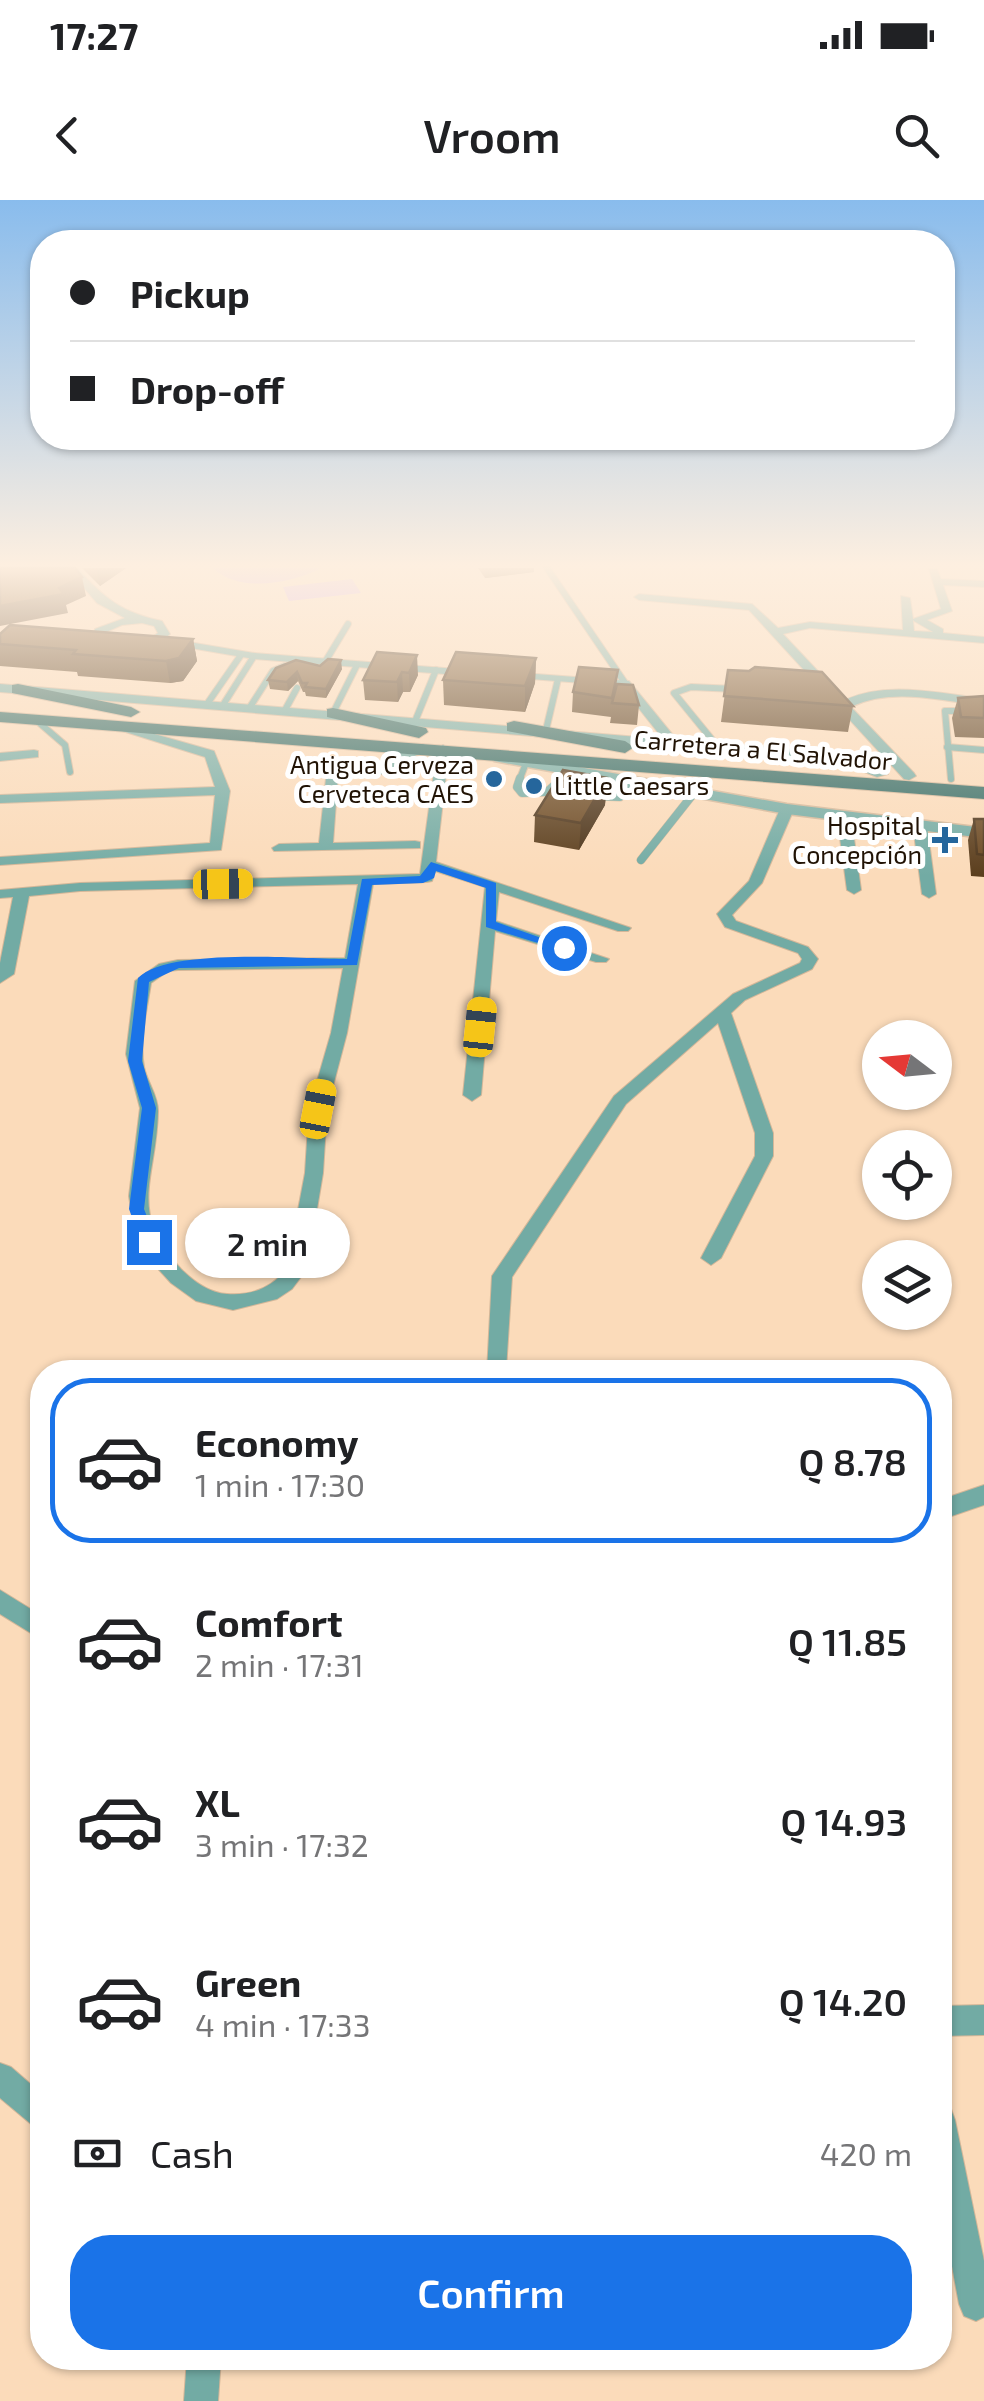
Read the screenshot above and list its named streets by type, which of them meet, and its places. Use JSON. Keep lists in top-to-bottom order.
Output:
{
  "streets": {
    "highway": ["Carretera a El Salvador"]
  },
  "places": {
    "other": ["Antigua Cerveza Cerveteca CAES", "Little Caesars"],
    "health": ["Hospital Concepción"]
  },
  "north": "left",
  "page": {
    "status": "17:27",
    "header": "Vroom",
    "banner": ["Pickup", "Drop-off"],
    "bubble": "2 min",
    "list": [
      {
        "name": "Economy",
        "note": "1 min · 17:30",
        "value": "Q 8.78"
      },
      {
        "name": "Comfort",
        "note": "2 min · 17:31",
        "value": "Q 11.85"
      },
      {
        "name": "XL",
        "note": "3 min · 17:32",
        "value": "Q 14.93"
      },
      {
        "name": "Green",
        "note": "4 min · 17:33",
        "value": "Q 14.20"
      }
    ],
    "pay": ["Cash", "420 m"],
    "buttons": "Confirm"
  }
}
